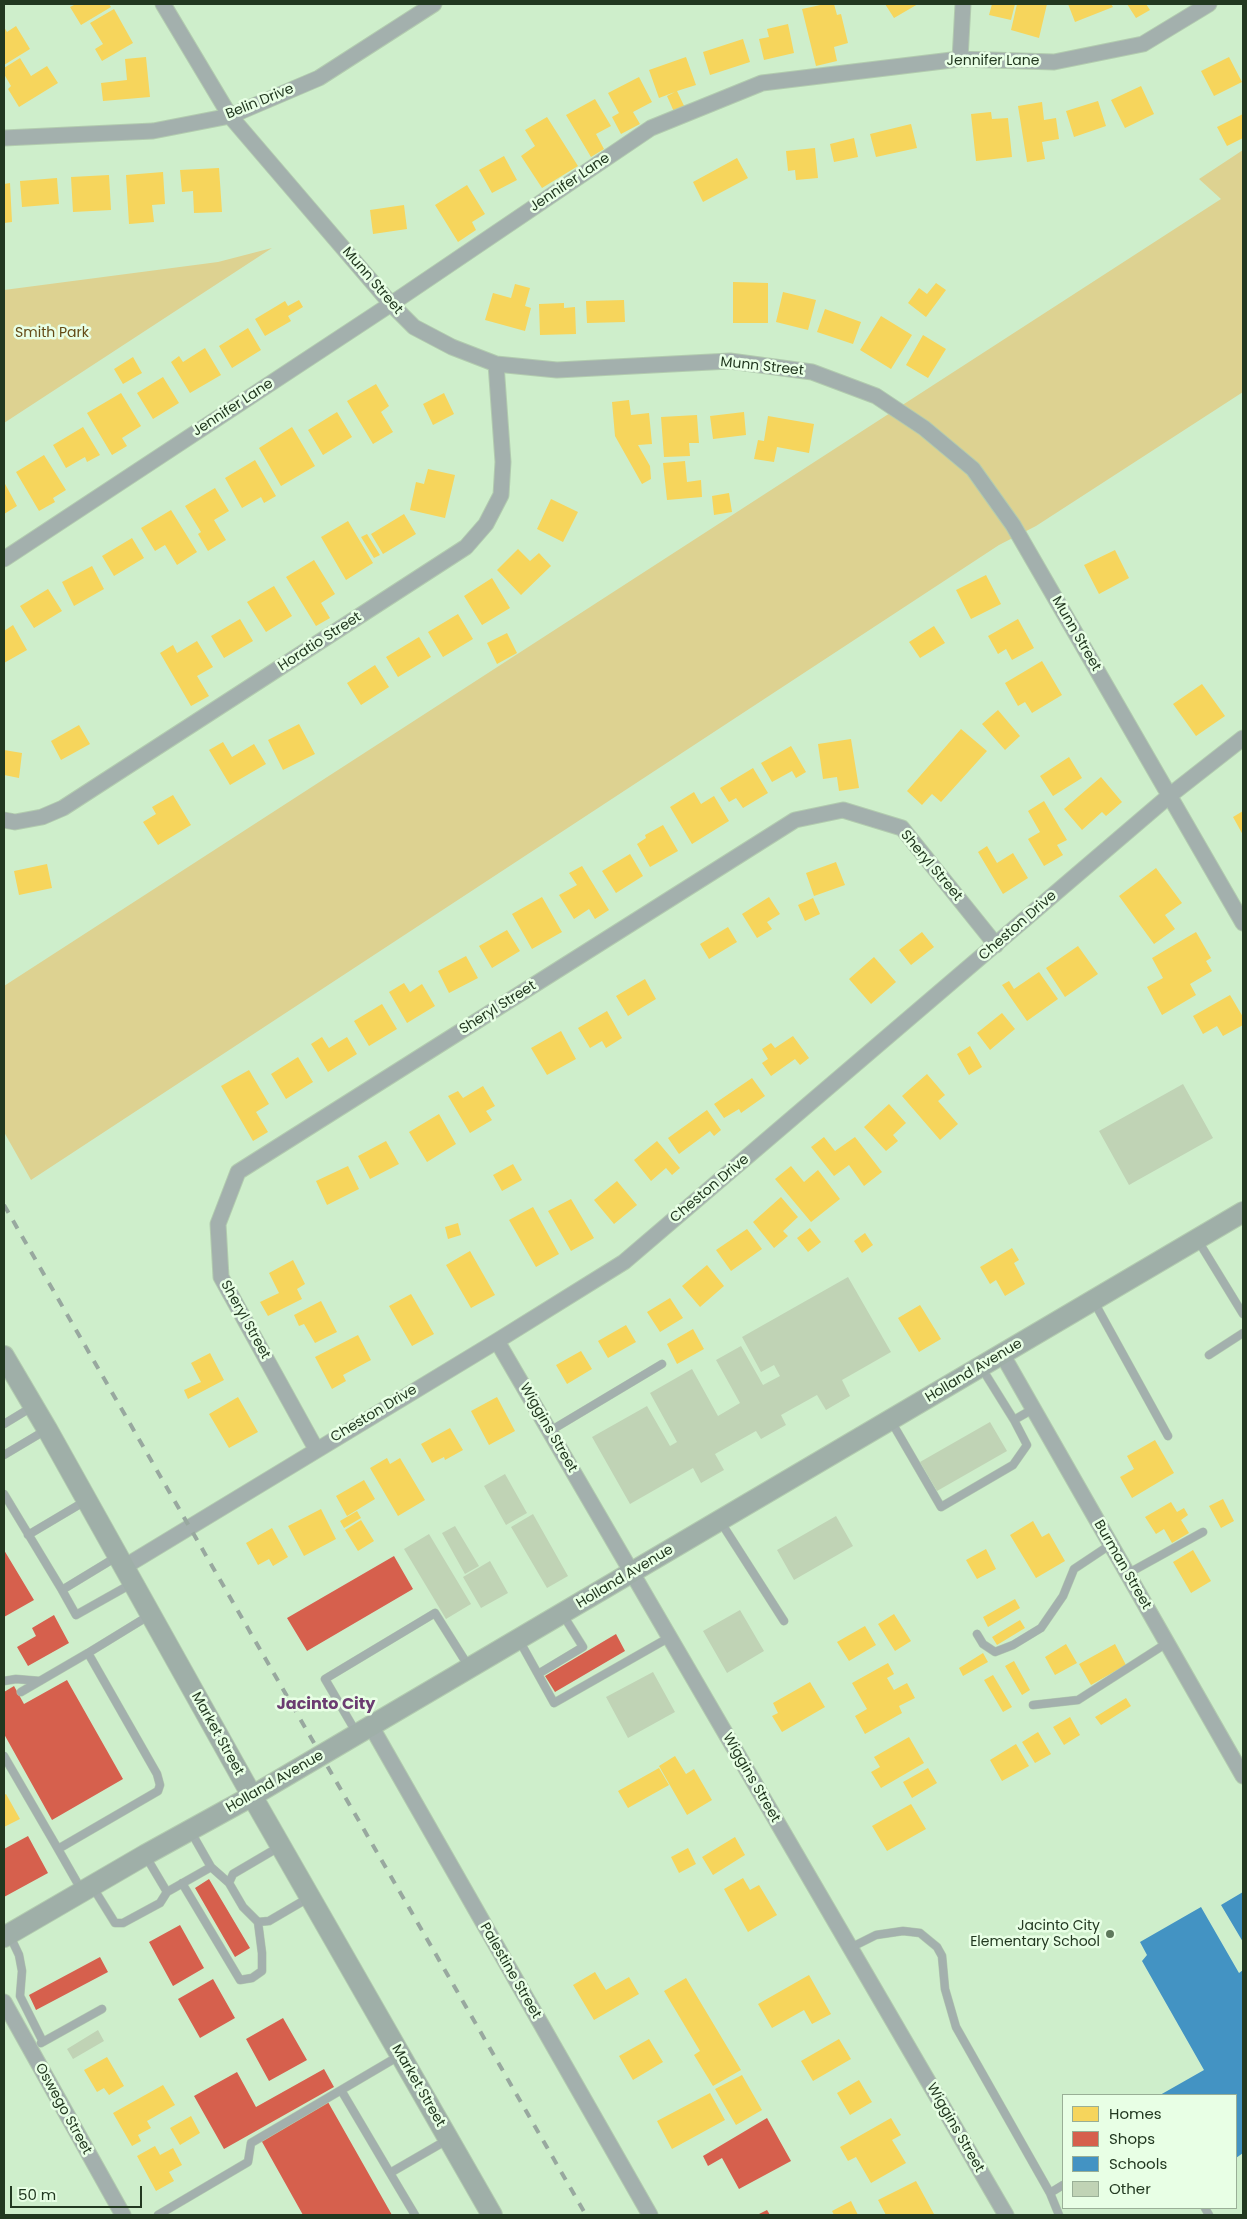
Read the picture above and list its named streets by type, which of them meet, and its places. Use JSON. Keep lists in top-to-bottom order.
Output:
{
  "streets": {
    "main road": ["Holland Avenue", "Market Street"],
    "street": [
      "Jennifer Lane",
      "Belin Drive",
      "Munn Street",
      "Horatio Street",
      "Sheryl Street",
      "Cheston Drive",
      "Wiggins Street",
      "Burman Street",
      "Palestine Street",
      "Oswego Street"
    ]
  },
  "crossings": [
    ["Jennifer Lane", "Munn Street"],
    ["Belin Drive", "Munn Street"],
    ["Munn Street", "Horatio Street"],
    ["Munn Street", "Cheston Drive"],
    ["Sheryl Street", "Cheston Drive"],
    ["Cheston Drive", "Wiggins Street"],
    ["Cheston Drive", "Market Street"],
    ["Holland Avenue", "Wiggins Street"],
    ["Holland Avenue", "Burman Street"],
    ["Holland Avenue", "Market Street"],
    ["Holland Avenue", "Palestine Street"]
  ],
  "districts": ["Jacinto City"],
  "parks": ["Smith Park"],
  "places": ["Jacinto City Elementary School"],
  "legend": [
    "Homes",
    "Shops",
    "Schools",
    "Other"
  ],
  "scale_bar": "50 m"
}
